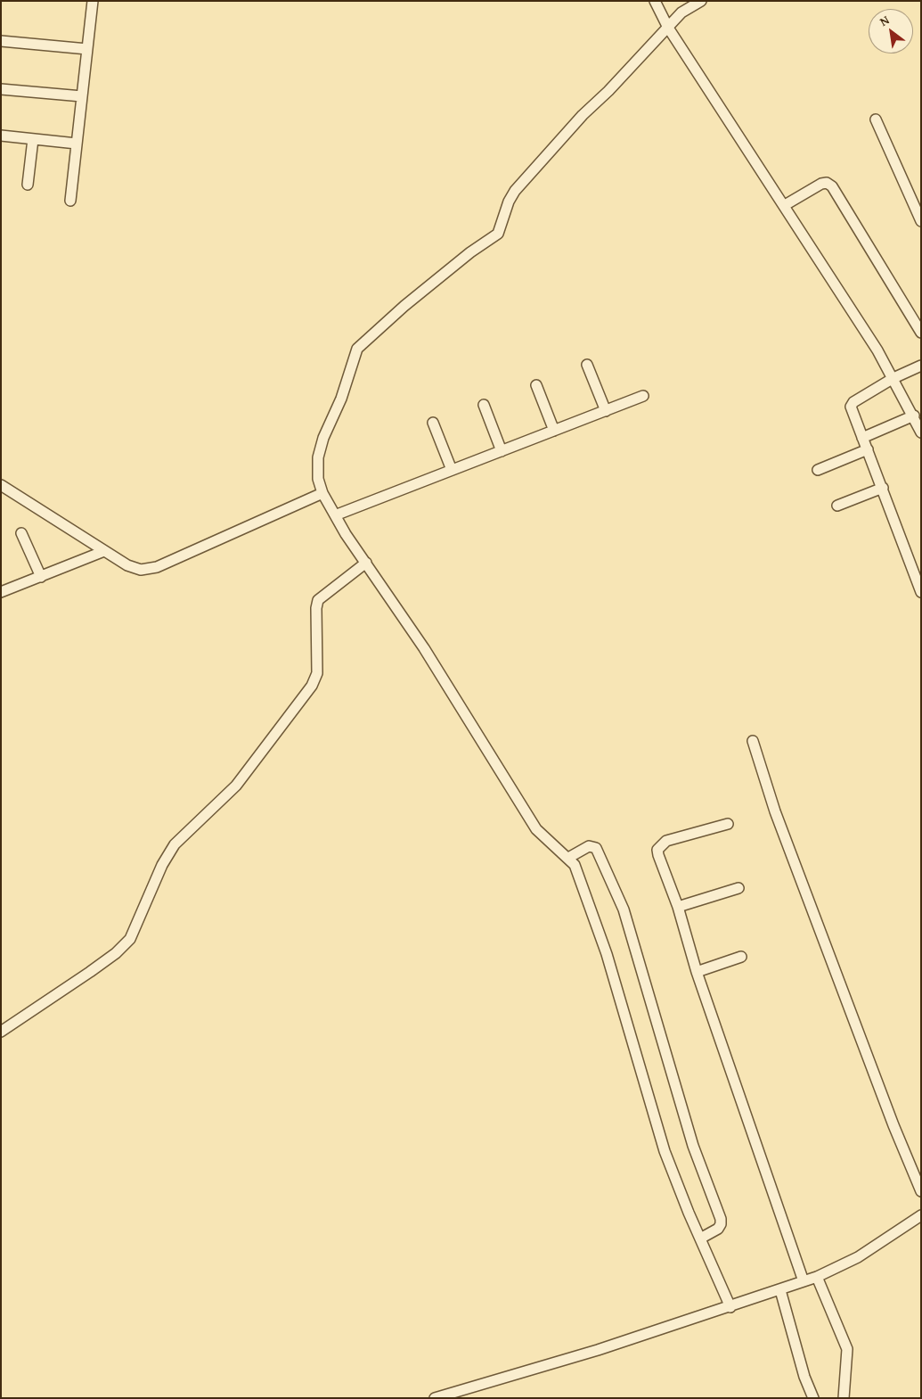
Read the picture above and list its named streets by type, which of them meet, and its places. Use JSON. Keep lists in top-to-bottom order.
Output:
{
  "north": "top left"
}
